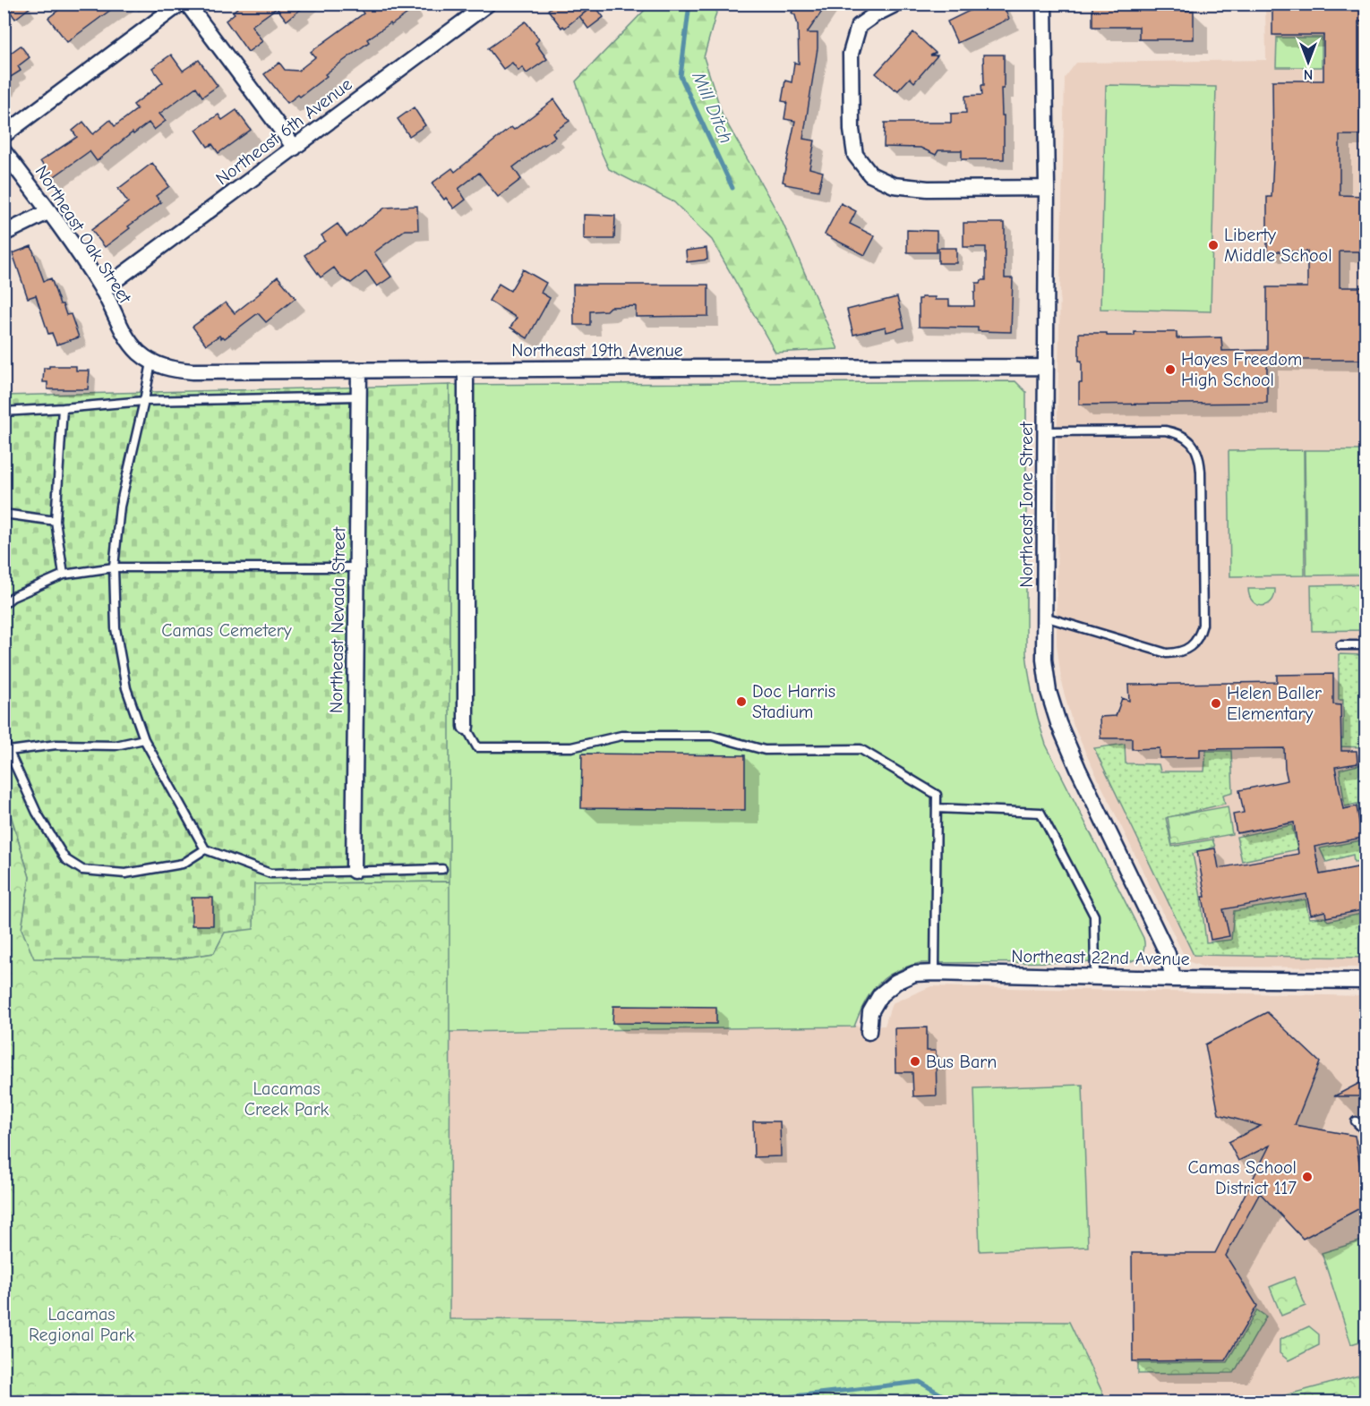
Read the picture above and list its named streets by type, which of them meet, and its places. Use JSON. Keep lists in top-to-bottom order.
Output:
{
  "streets": {
    "street": [
      "Northeast 6th Avenue",
      "Northeast Oak Street",
      "Northeast 19th Avenue",
      "Northeast Ione Street",
      "Northeast Nevada Street",
      "Northeast 22nd Avenue"
    ]
  },
  "crossings": [
    ["Northeast 6th Avenue", "Northeast Oak Street"],
    ["Northeast Oak Street", "Northeast 19th Avenue"],
    ["Northeast 19th Avenue", "Northeast Ione Street"],
    ["Northeast 19th Avenue", "Northeast Nevada Street"],
    ["Northeast Ione Street", "Northeast 22nd Avenue"]
  ],
  "water": ["Mill Ditch"],
  "parks": ["Camas Cemetery", "Lacamas Creek Park", "Lacamas Regional Park"],
  "places": [
    "Liberty Middle School",
    "Hayes Freedom High School",
    "Doc Harris Stadium",
    "Helen Baller Elementary",
    "Bus Barn",
    "Camas School District 117"
  ],
  "north": "bottom"
}
